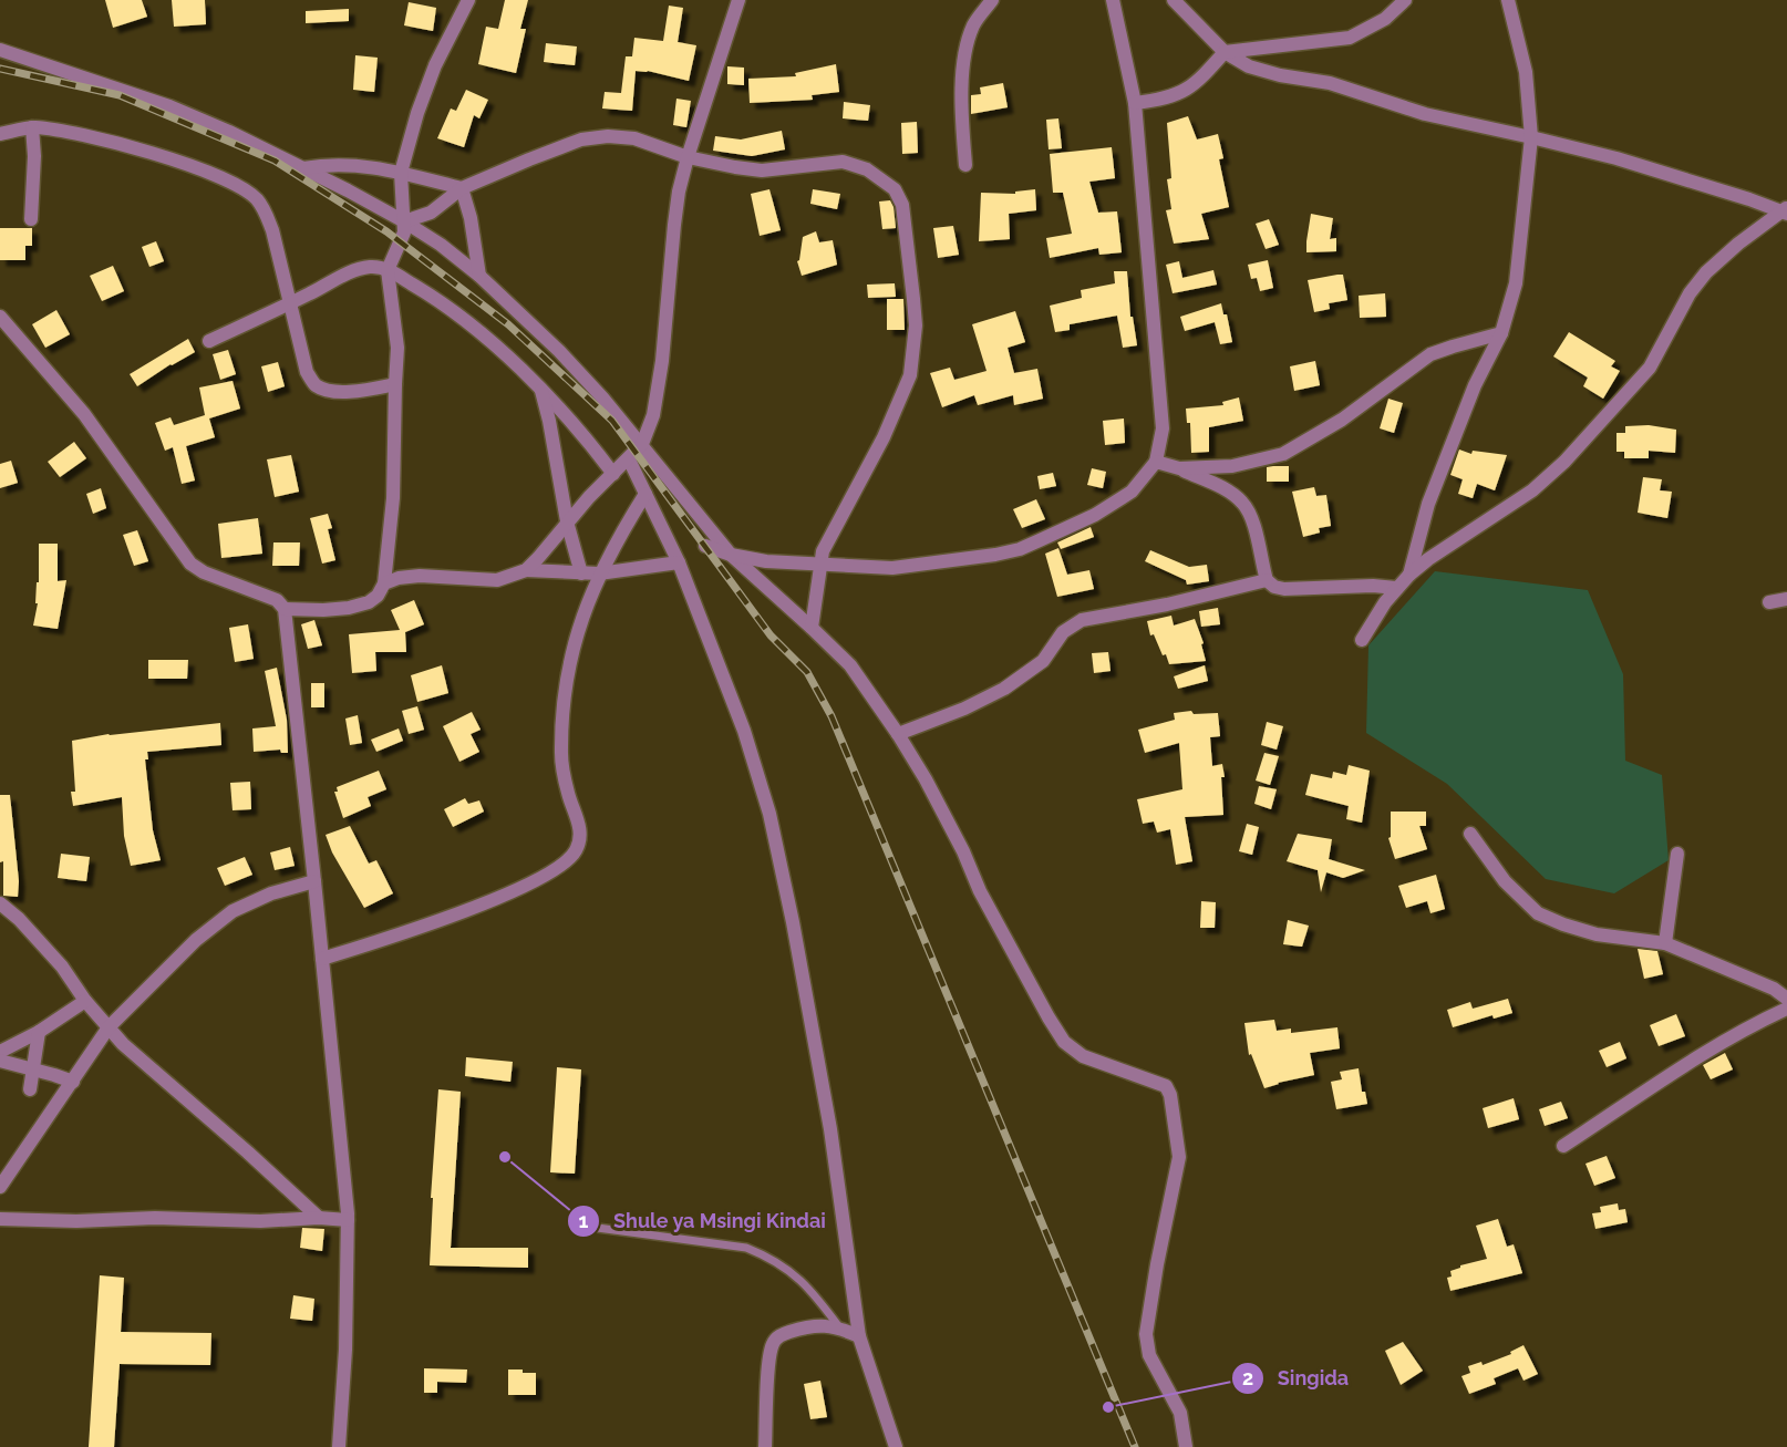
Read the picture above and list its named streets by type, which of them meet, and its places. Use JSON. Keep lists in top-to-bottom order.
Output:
{
  "places": ["Shule ya Msingi Kindai", "Singida"]
}
